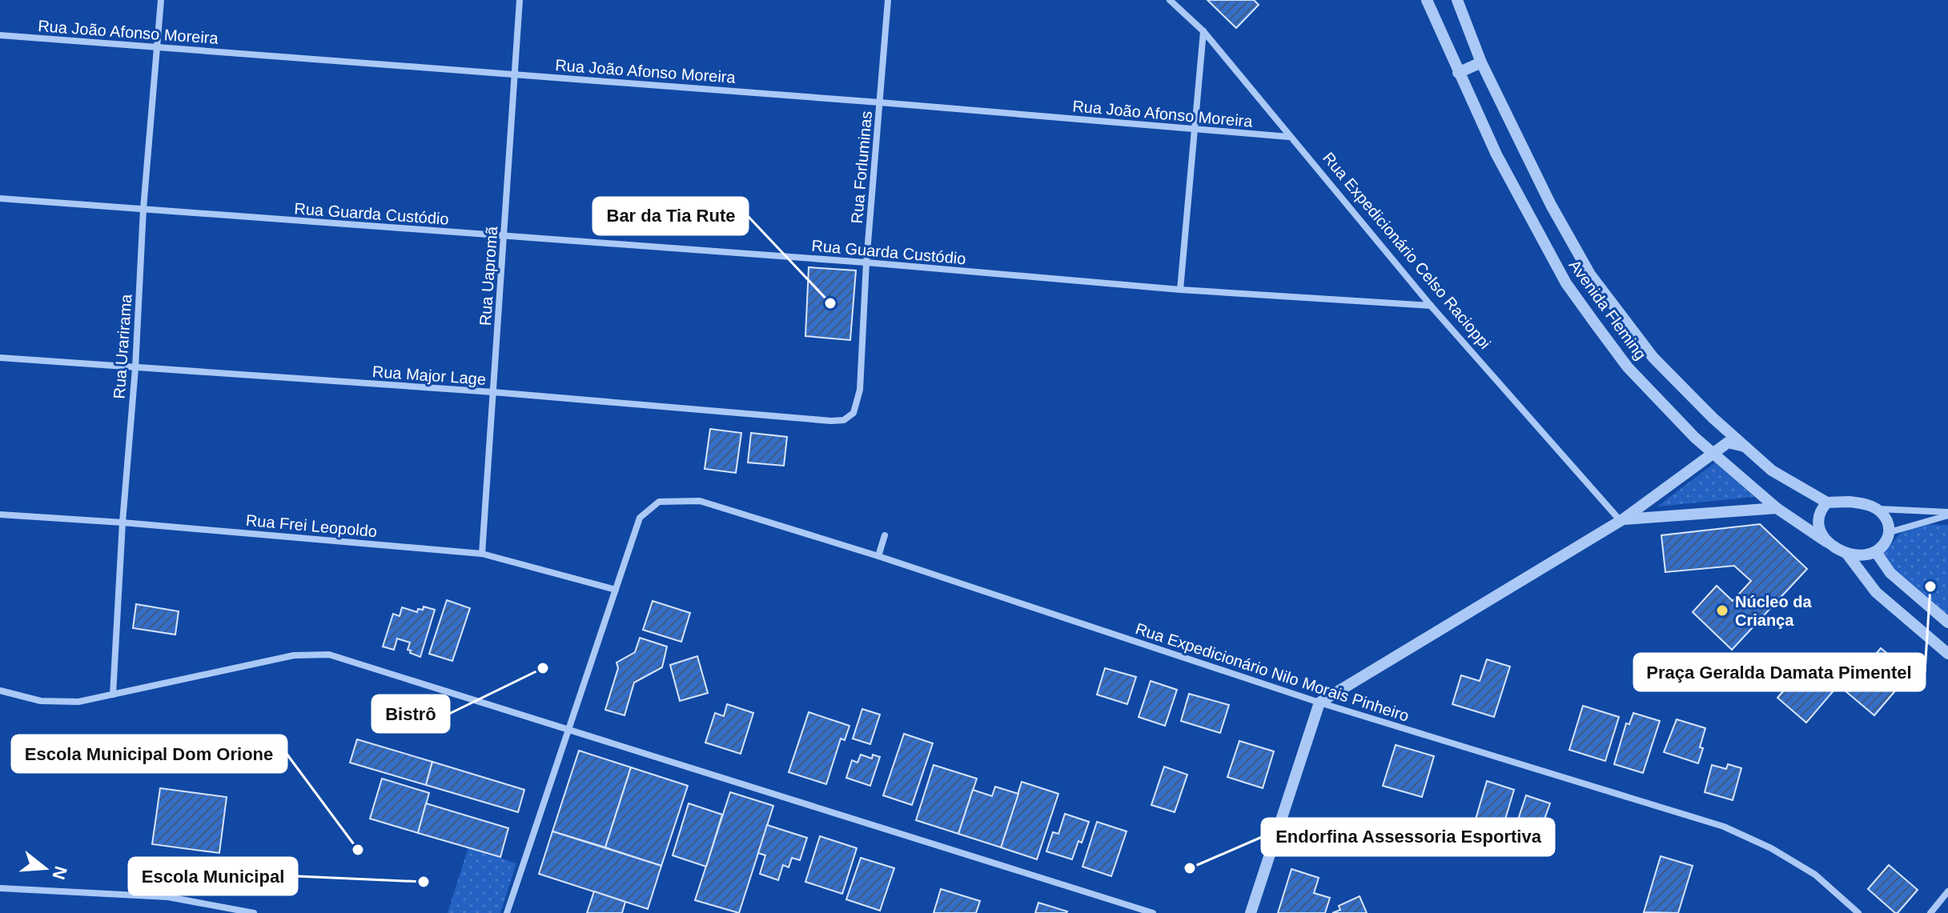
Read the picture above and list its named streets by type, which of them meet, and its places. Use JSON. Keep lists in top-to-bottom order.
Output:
{
  "streets": {
    "street": [
      "Rua João Afonso Moreira",
      "Rua Forluminas",
      "Rua Guarda Custódio",
      "Rua Expedicionário Celso Racioppi",
      "Rua Uapromã",
      "Avenida Fleming",
      "Rua Urarirama",
      "Rua Major Lage",
      "Rua Frei Leopoldo",
      "Rua Expedicionário Nilo Morais Pinheiro"
    ]
  },
  "crossings": [
    ["Rua João Afonso Moreira", "Rua Forluminas"],
    ["Rua João Afonso Moreira", "Rua Expedicionário Celso Racioppi"],
    ["Rua João Afonso Moreira", "Rua Uapromã"],
    ["Rua João Afonso Moreira", "Rua Urarirama"],
    ["Rua Forluminas", "Rua Guarda Custódio"],
    ["Rua Forluminas", "Rua Major Lage"],
    ["Rua Guarda Custódio", "Rua Expedicionário Celso Racioppi"],
    ["Rua Guarda Custódio", "Rua Uapromã"],
    ["Rua Guarda Custódio", "Rua Urarirama"],
    ["Rua Uapromã", "Rua Major Lage"],
    ["Rua Uapromã", "Rua Frei Leopoldo"],
    ["Rua Urarirama", "Rua Major Lage"],
    ["Rua Urarirama", "Rua Frei Leopoldo"],
    ["Rua Frei Leopoldo", "Rua Expedicionário Nilo Morais Pinheiro"]
  ],
  "places": [
    "Bar da Tia Rute",
    "Praça Geralda Damata Pimentel",
    "Núcleo da Criança",
    "Bistrô",
    "Escola Municipal Dom Orione",
    "Endorfina Assessoria Esportiva",
    "Escola Municipal"
  ],
  "north": "right"
}
